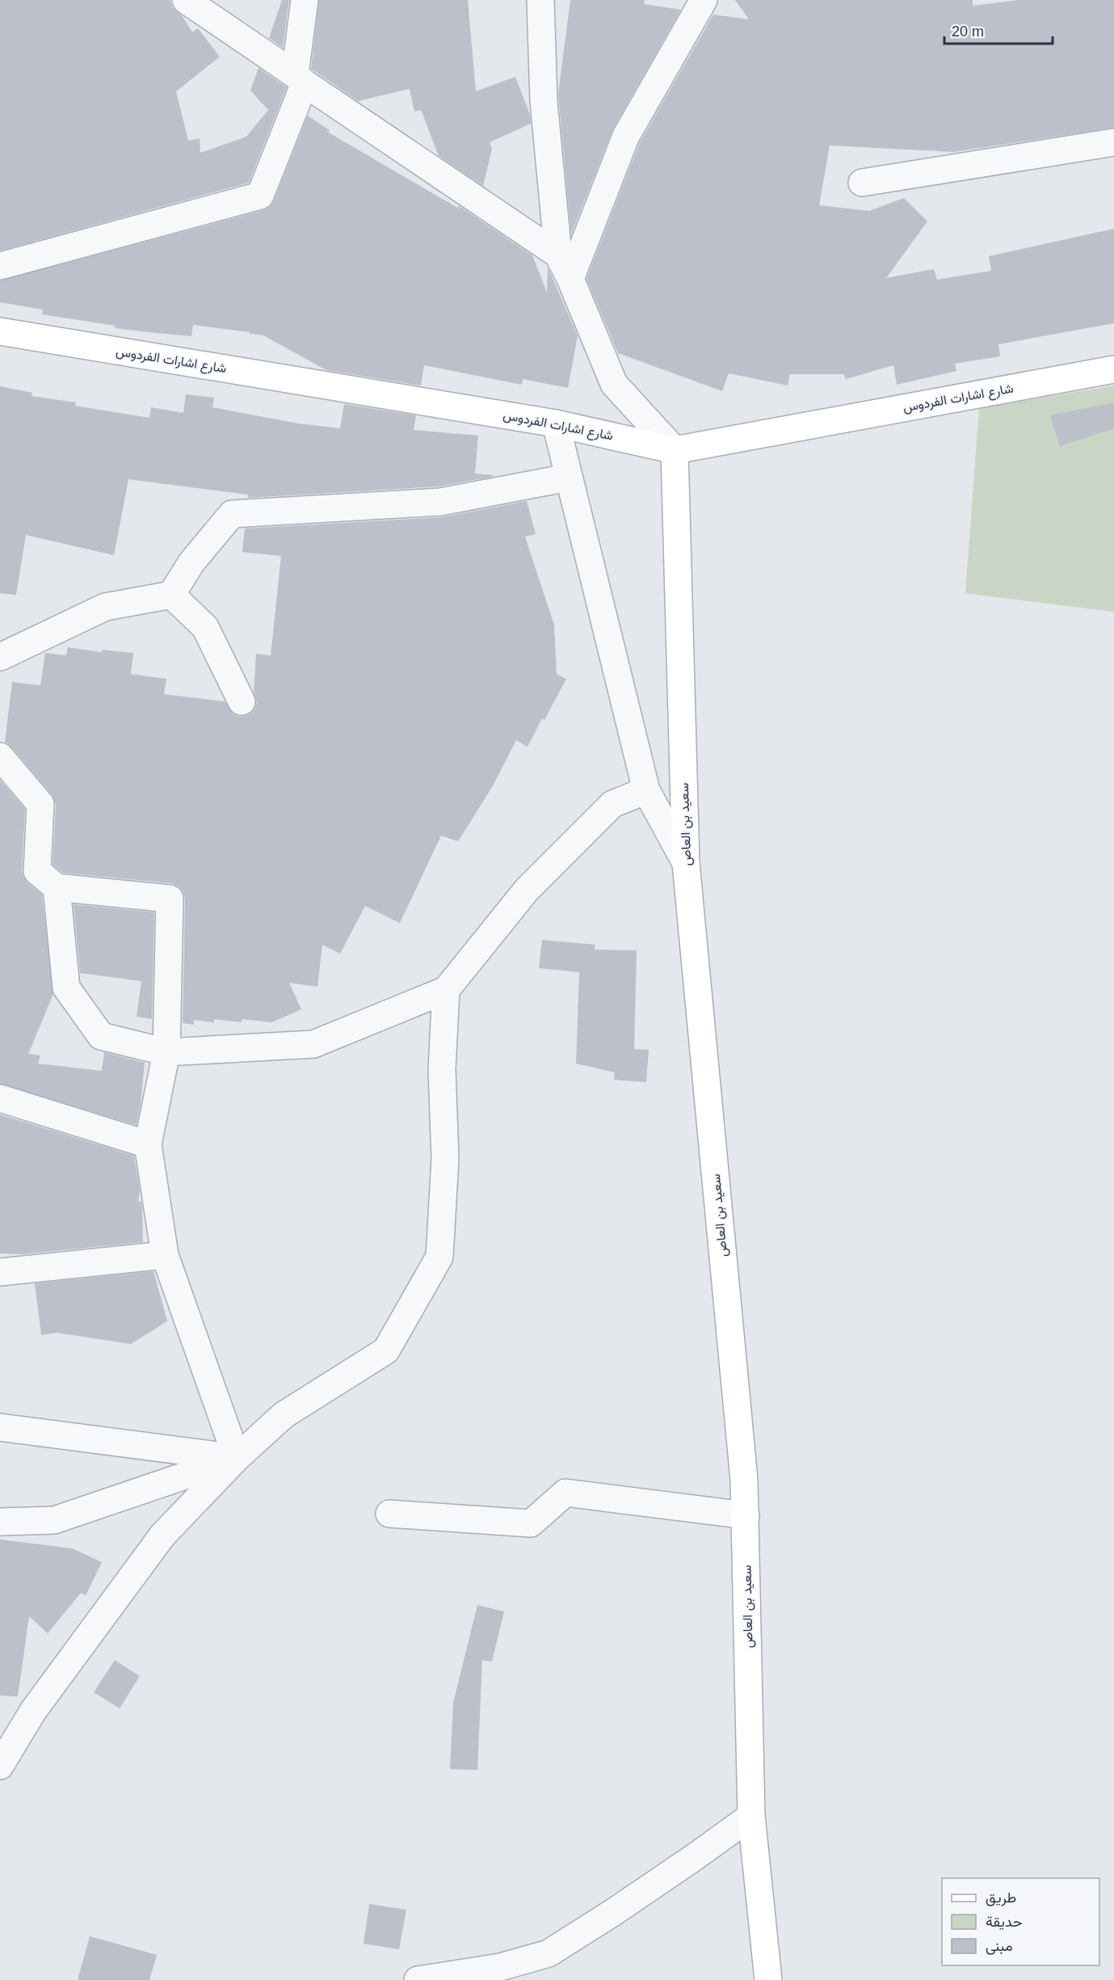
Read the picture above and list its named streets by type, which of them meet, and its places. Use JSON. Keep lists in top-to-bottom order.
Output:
{
  "streets": {
    "main road": ["شارع اشارات الفردوس", "سعيد بن العاص"]
  },
  "crossings": [
    ["شارع اشارات الفردوس", "سعيد بن العاص"]
  ],
  "legend": ["طريق", "حديقة", "مبنى"],
  "scale_bar": "20 m"
}
